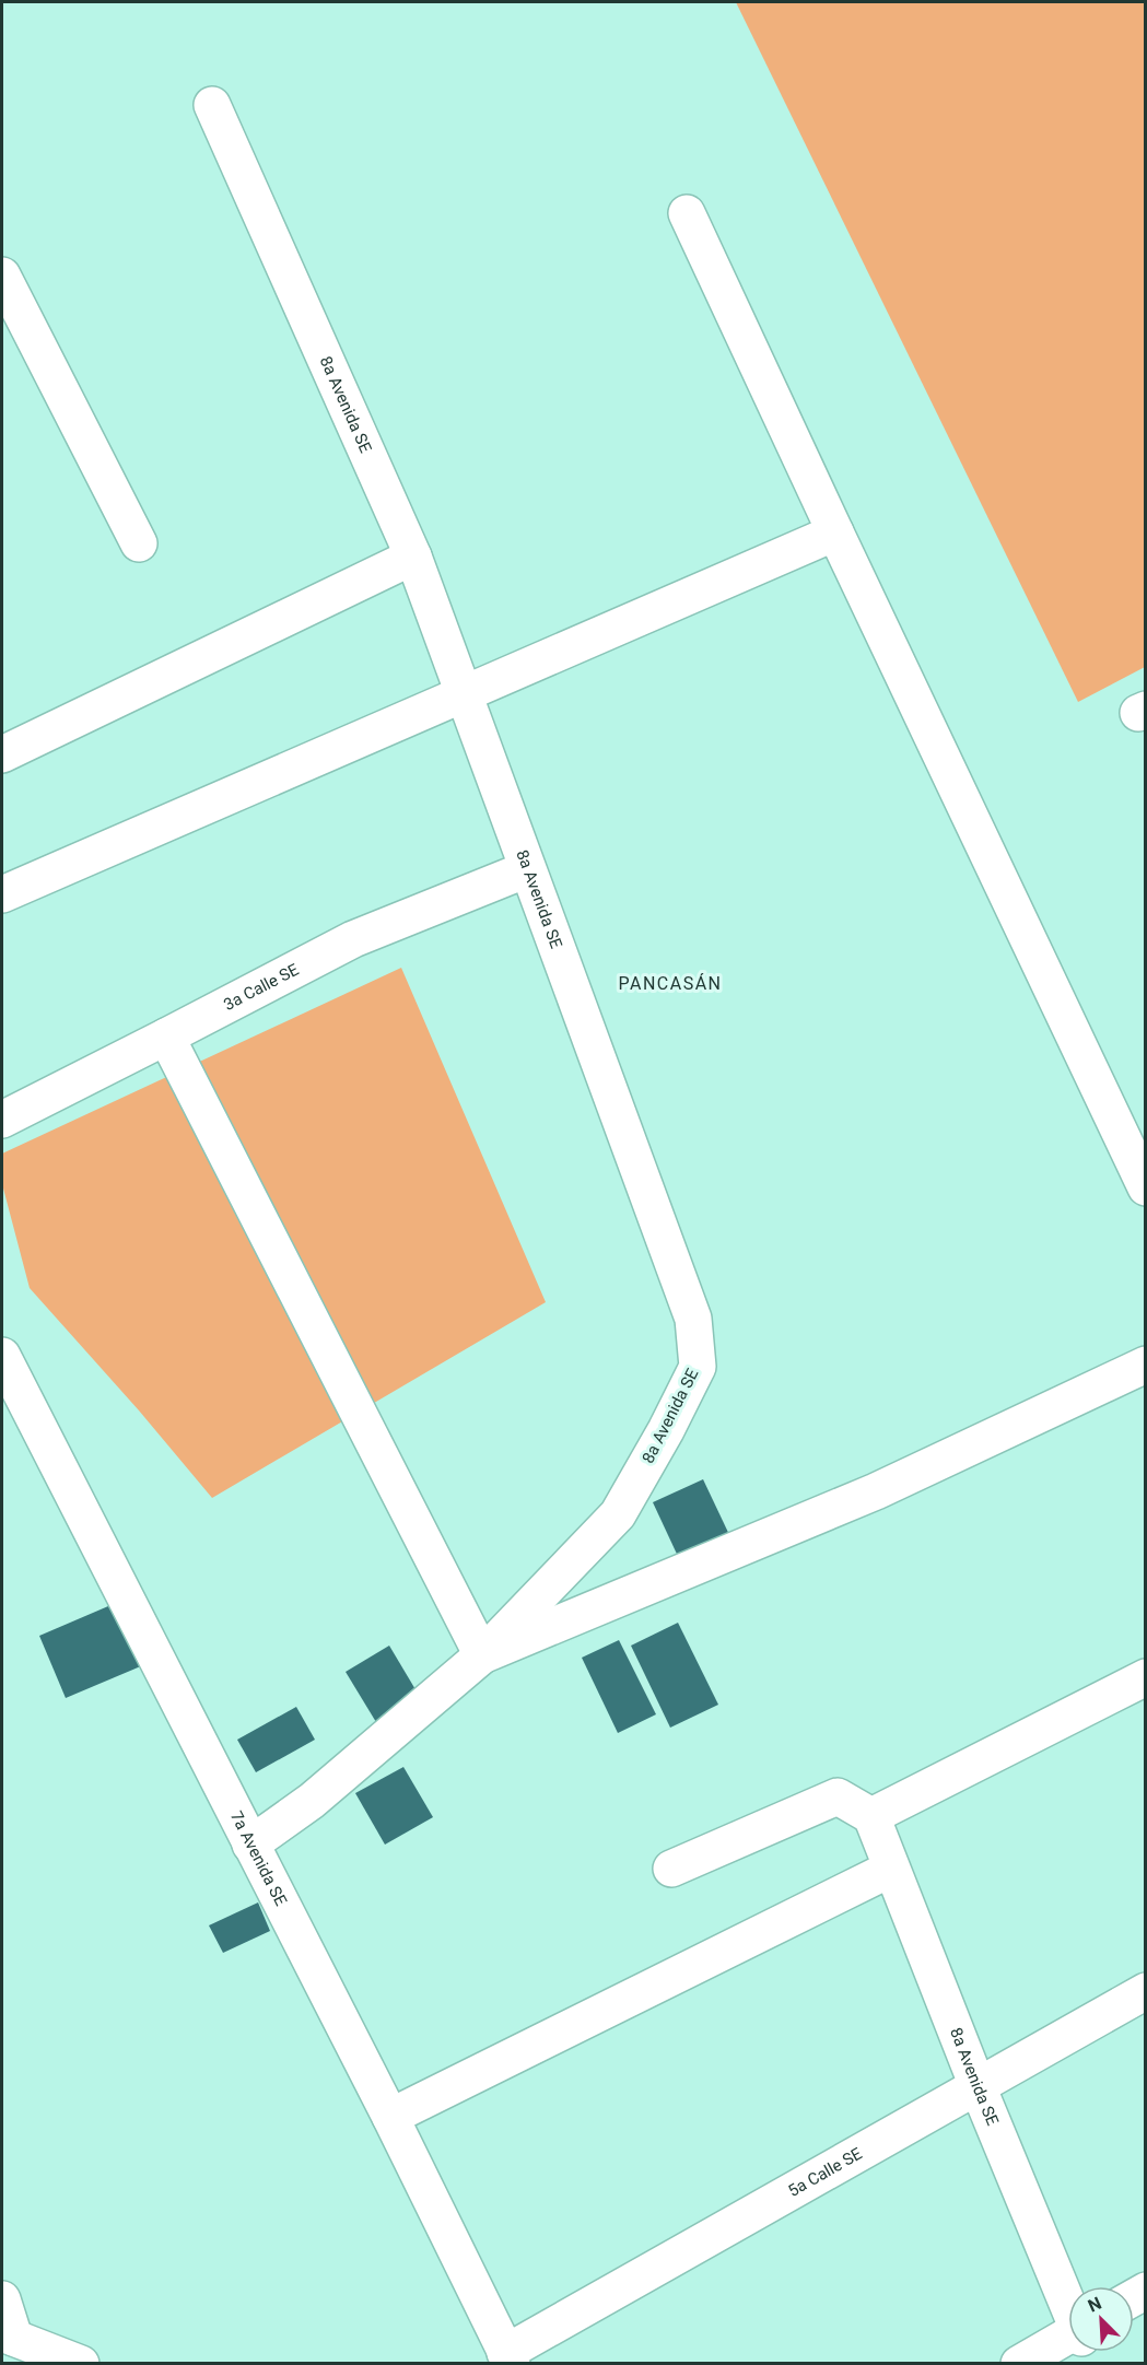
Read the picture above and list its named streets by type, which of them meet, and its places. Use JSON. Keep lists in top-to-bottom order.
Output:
{
  "streets": {
    "street": [
      "8a Avenida SE",
      "3a Calle SE",
      "7a Avenida SE",
      "5a Calle SE"
    ]
  },
  "crossings": [
    ["8a Avenida SE", "3a Calle SE"],
    ["8a Avenida SE", "5a Calle SE"],
    ["7a Avenida SE", "5a Calle SE"]
  ],
  "districts": ["PANCASÁN"],
  "north": "top left"
}
